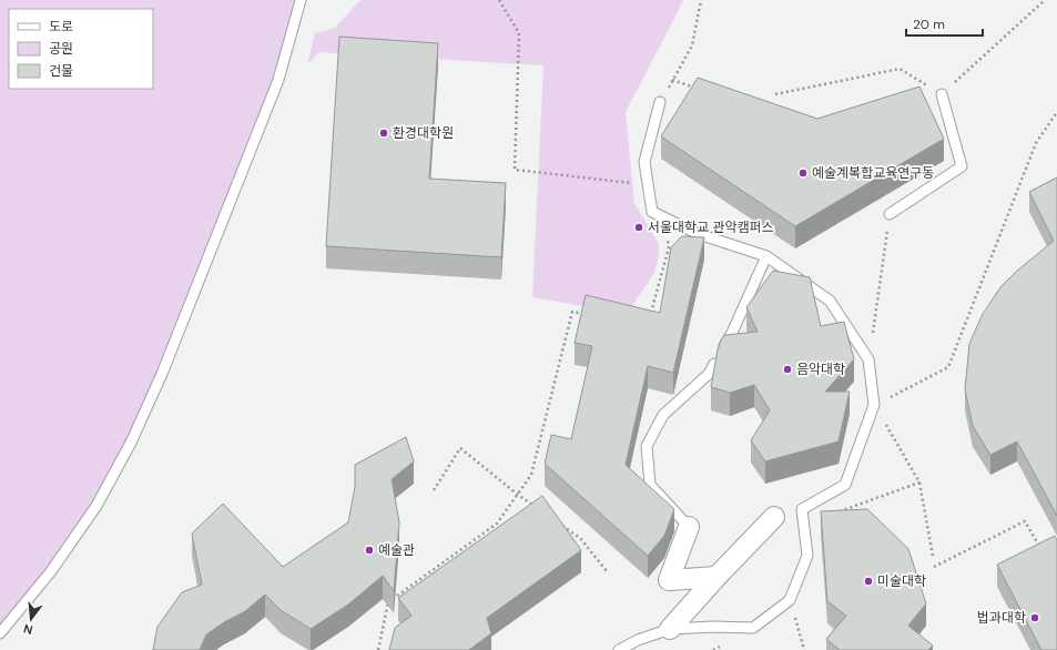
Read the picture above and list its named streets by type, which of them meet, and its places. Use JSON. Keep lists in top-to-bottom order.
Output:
{
  "places": [
    "환경대학원",
    "예술계복합교육연구동",
    "서울대학교 관악캠퍼스",
    "음악대학",
    "예술관",
    "미술대학",
    "법과대학"
  ],
  "legend": ["도로", "공원", "건물"],
  "scale_bar": "20 m",
  "north": "bottom"
}
